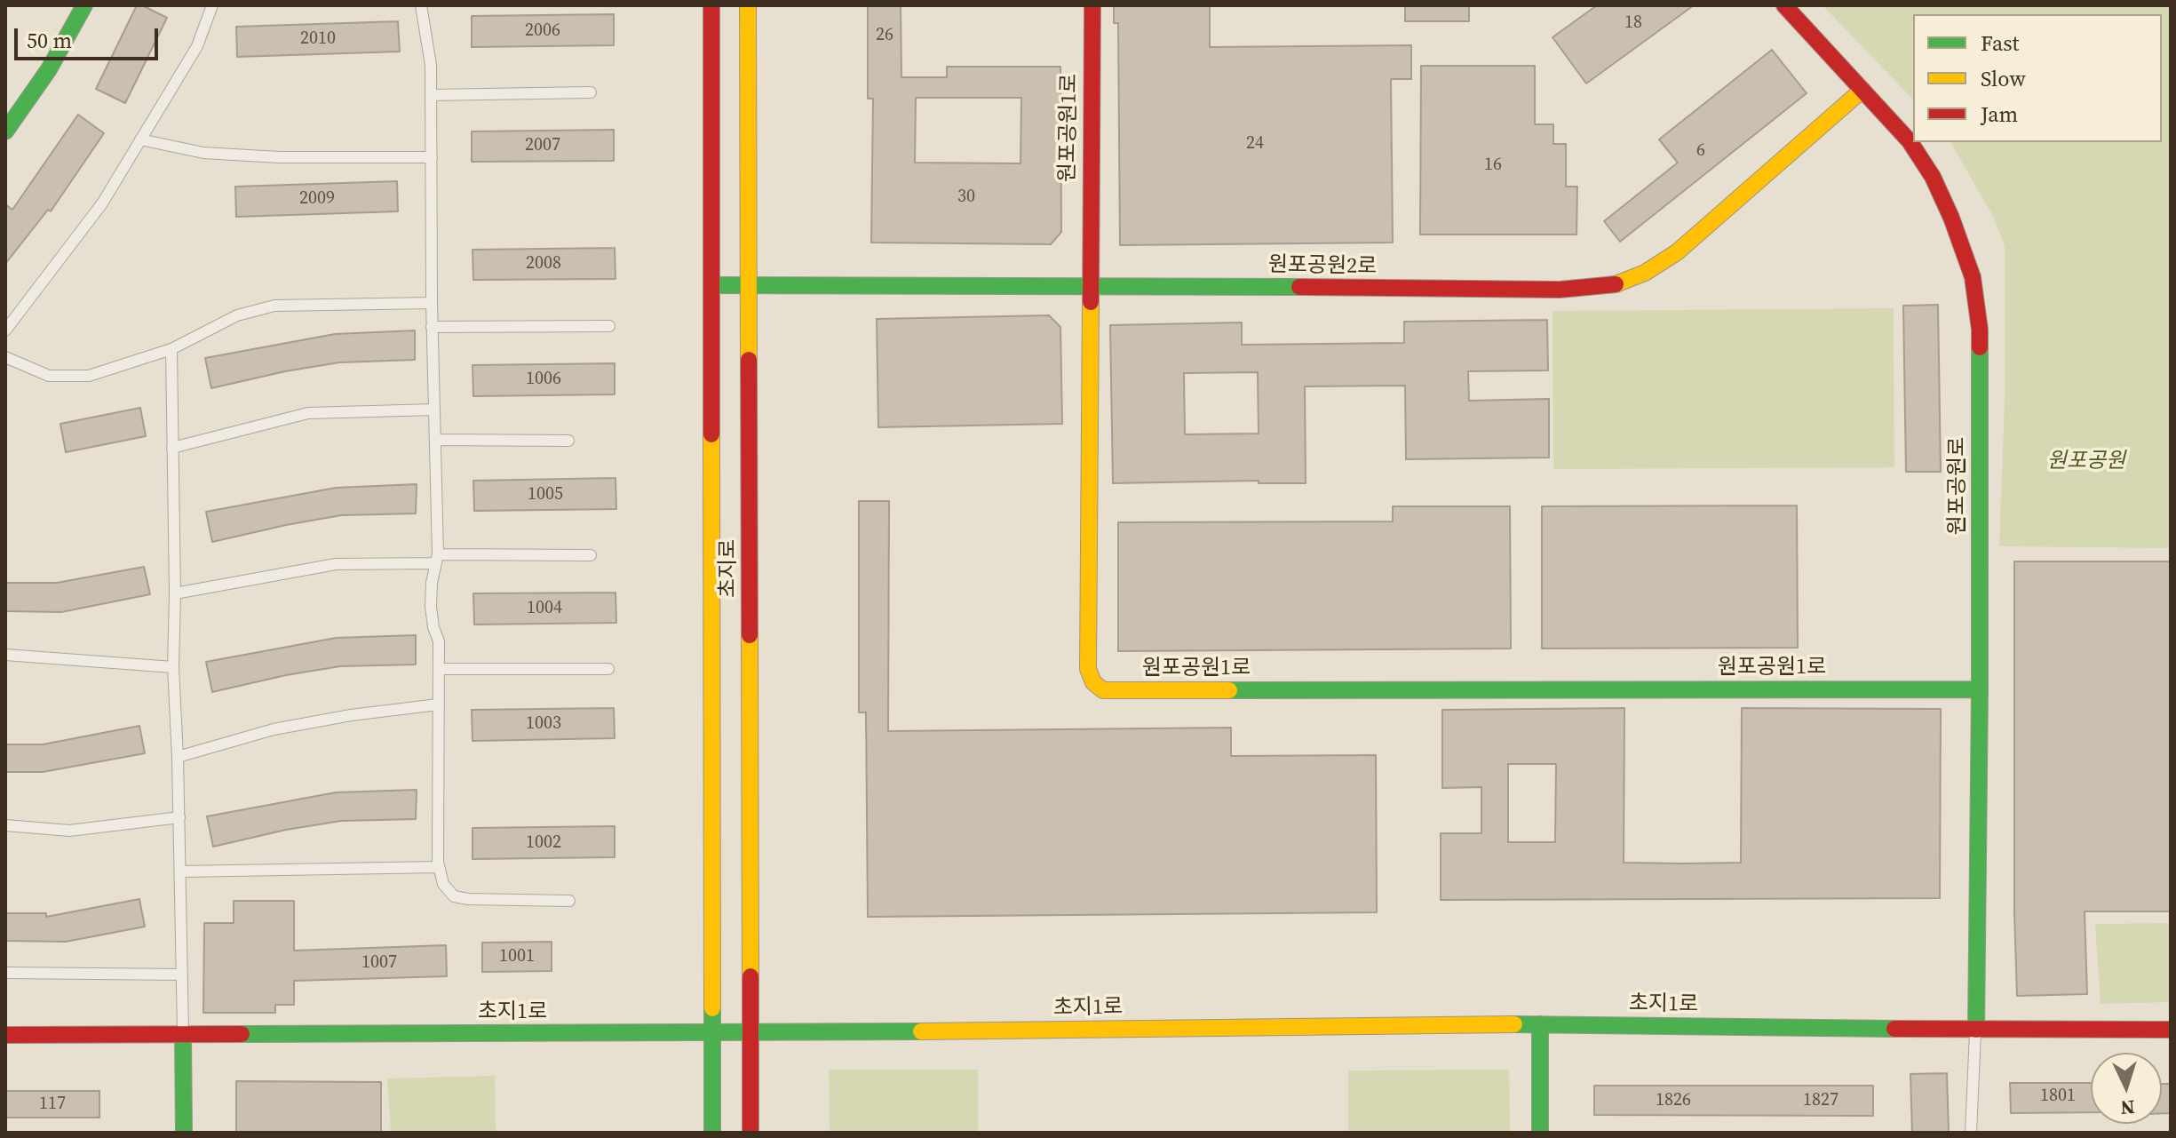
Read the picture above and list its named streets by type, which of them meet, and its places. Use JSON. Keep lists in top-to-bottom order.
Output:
{
  "streets": {
    "street": [
      "원포공원1로",
      "원포공원2로",
      "원포공원로",
      "초지로",
      "초지1로"
    ]
  },
  "crossings": [
    ["원포공원1로", "원포공원2로"],
    ["원포공원1로", "원포공원로"],
    ["원포공원2로", "원포공원로"],
    ["원포공원2로", "초지로"],
    ["원포공원로", "초지1로"],
    ["초지로", "초지1로"]
  ],
  "parks": ["원포공원"],
  "house_numbers": [
    "18",
    "2006",
    "26",
    "2010",
    "24",
    "2007",
    "6",
    "16",
    "30",
    "2009",
    "2008",
    "1006",
    "1005",
    "1004",
    "1003",
    "1002",
    "1001",
    "1007",
    "1801",
    "1826",
    "1827",
    "117"
  ],
  "legend": ["Fast", "Slow", "Jam"],
  "scale_bar": "50 m",
  "north": "bottom"
}
